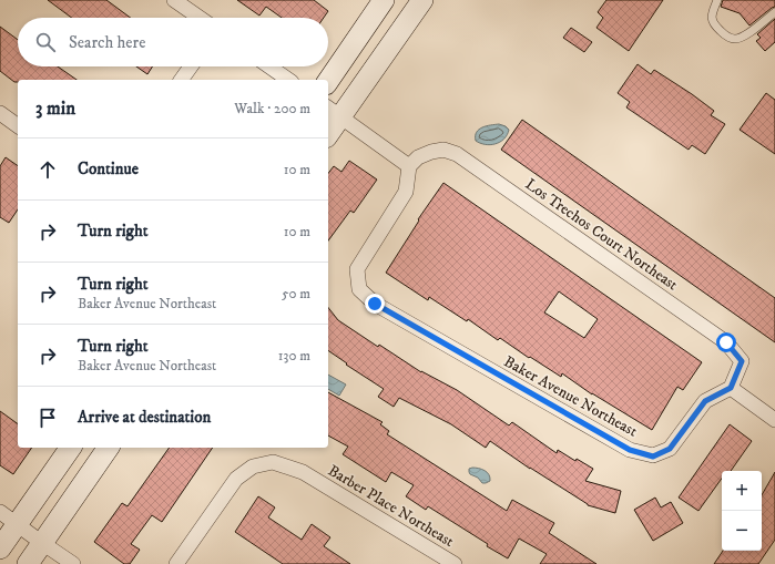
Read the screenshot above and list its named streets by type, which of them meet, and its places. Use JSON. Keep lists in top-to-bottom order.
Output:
{
  "streets": {
    "street": ["Los Trechos Court Northeast", "Baker Avenue Northeast", "Barber Place Northeast"]
  },
  "crossings": [
    ["Los Trechos Court Northeast", "Baker Avenue Northeast"]
  ],
  "page": {
    "search": "Search here",
    "heading": ["3 min", "Walk · 200 m"],
    "list": [
      ["Continue", "10 m"],
      ["Turn right", "10 m"],
      ["Turn right", "Baker Avenue Northeast", "50 m"],
      ["Turn right", "Baker Avenue Northeast", "130 m"],
      "Arrive at destination"
    ],
    "map_buttons": ["+", "−"]
  }
}
